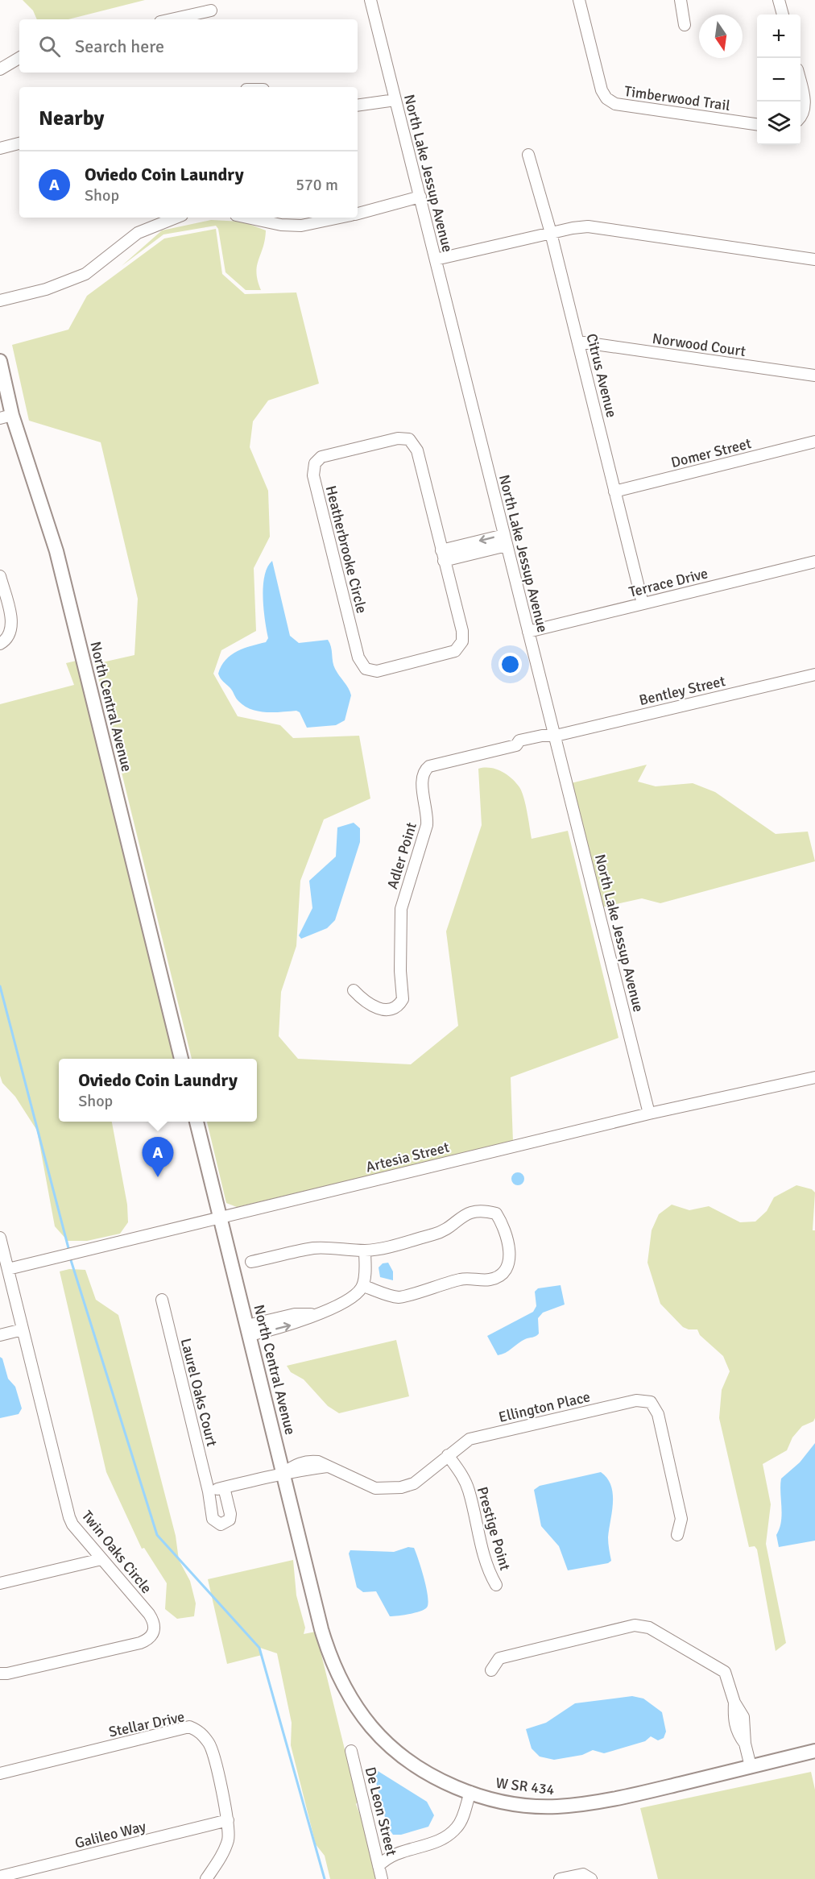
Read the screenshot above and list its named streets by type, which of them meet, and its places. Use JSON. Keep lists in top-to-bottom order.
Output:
{
  "streets": {
    "main road": ["North Central Avenue", "W SR 434"],
    "street": [
      "Timberwood Trail",
      "North Lake Jessup Avenue",
      "Norwood Court",
      "Citrus Avenue",
      "Domer Street",
      "Heatherbrooke Circle",
      "Terrace Drive",
      "Bentley Street",
      "Adler Point",
      "Artesia Street",
      "Laurel Oaks Court",
      "Ellington Place",
      "Prestige Point",
      "Twin Oaks Circle",
      "Stellar Drive",
      "De Leon Street",
      "Galileo Way"
    ]
  },
  "crossings": [
    ["North Lake Jessup Avenue", "Terrace Drive"],
    ["North Lake Jessup Avenue", "Bentley Street"],
    ["North Lake Jessup Avenue", "Adler Point"],
    ["North Lake Jessup Avenue", "Artesia Street"],
    ["Norwood Court", "Citrus Avenue"],
    ["Citrus Avenue", "Domer Street"],
    ["Citrus Avenue", "Terrace Drive"],
    ["Bentley Street", "Adler Point"],
    ["North Central Avenue", "Artesia Street"],
    ["North Central Avenue", "Ellington Place"],
    ["North Central Avenue", "W SR 434"],
    ["Artesia Street", "Twin Oaks Circle"],
    ["Ellington Place", "Prestige Point"],
    ["Stellar Drive", "Galileo Way"]
  ],
  "north": "bottom",
  "page": {
    "map_buttons": ["+", "−"],
    "search": "Search here",
    "heading": "Nearby",
    "list": [
      {
        "mark": "A",
        "name": "Oviedo Coin Laundry",
        "note": "Shop",
        "value": "570 m"
      }
    ],
    "popup": ["Oviedo Coin Laundry", "Shop"],
    "pins": "A"
  }
}
